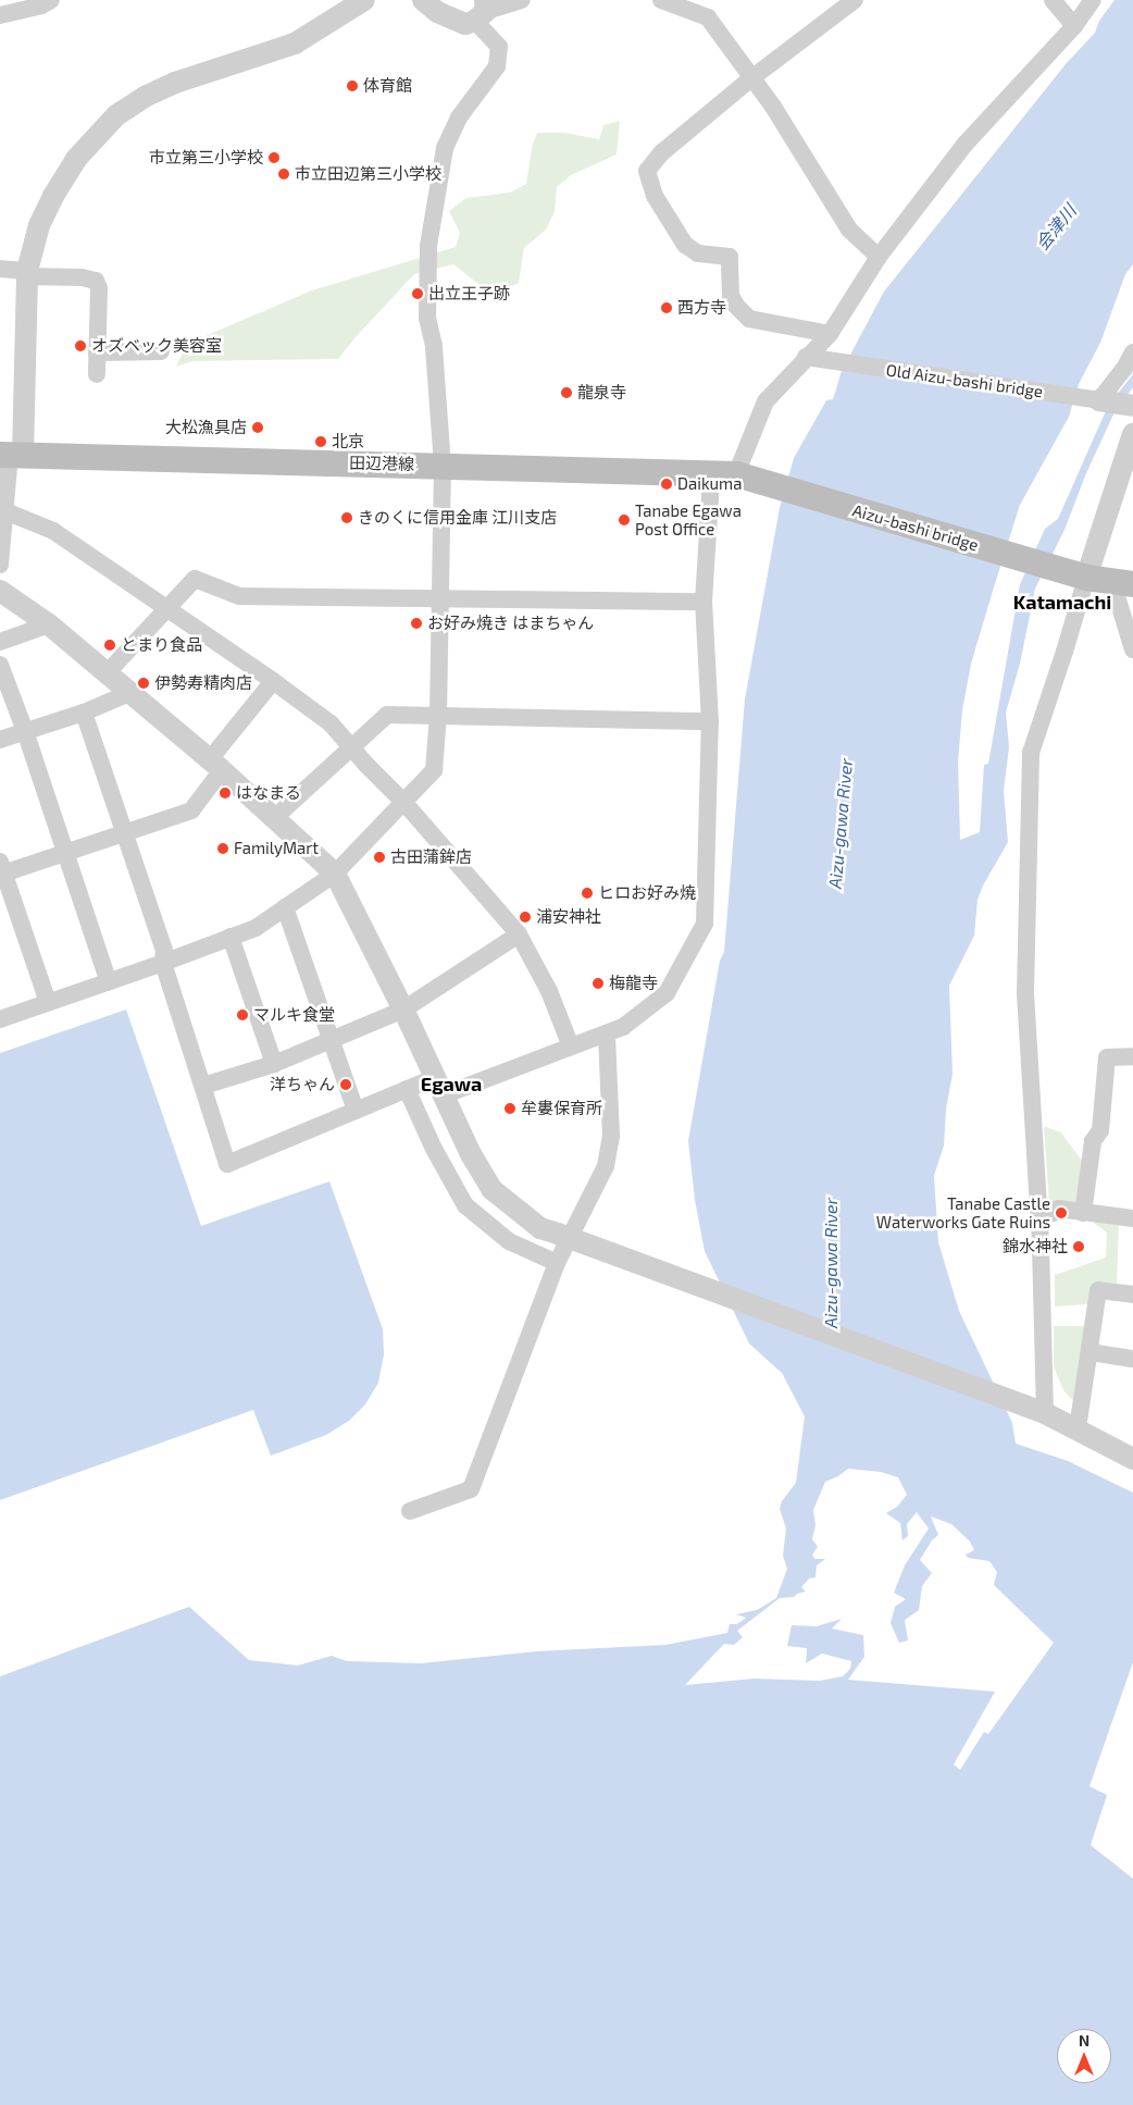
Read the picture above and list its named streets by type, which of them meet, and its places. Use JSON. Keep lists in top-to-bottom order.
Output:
{
  "streets": {
    "main road": ["田辺港線", "Aizu-bashi bridge"],
    "street": ["Old Aizu-bashi bridge"]
  },
  "crossings": [
    ["田辺港線", "Aizu-bashi bridge"]
  ],
  "districts": ["Katamachi", "Egawa"],
  "water": ["会津川", "Aizu-gawa River"],
  "places": [
    "体育館",
    "市立第三小学校",
    "市立田辺第三小学校",
    "出立王子跡",
    "西方寺",
    "オズベック美容室",
    "龍泉寺",
    "大松漁具店",
    "北京",
    "Daikuma",
    "きのくに信用金庫 江川支店",
    "Tanabe Egawa Post Office",
    "お好み焼き はまちゃん",
    "とまり食品",
    "伊勢寿精肉店",
    "はなまる",
    "FamilyMart",
    "古田蒲鉾店",
    "ヒロお好み焼",
    "浦安神社",
    "梅龍寺",
    "マルキ食堂",
    "洋ちゃん",
    "牟婁保育所",
    "Tanabe Castle Waterworks Gate Ruins",
    "錦水神社"
  ],
  "north": "top"
}
